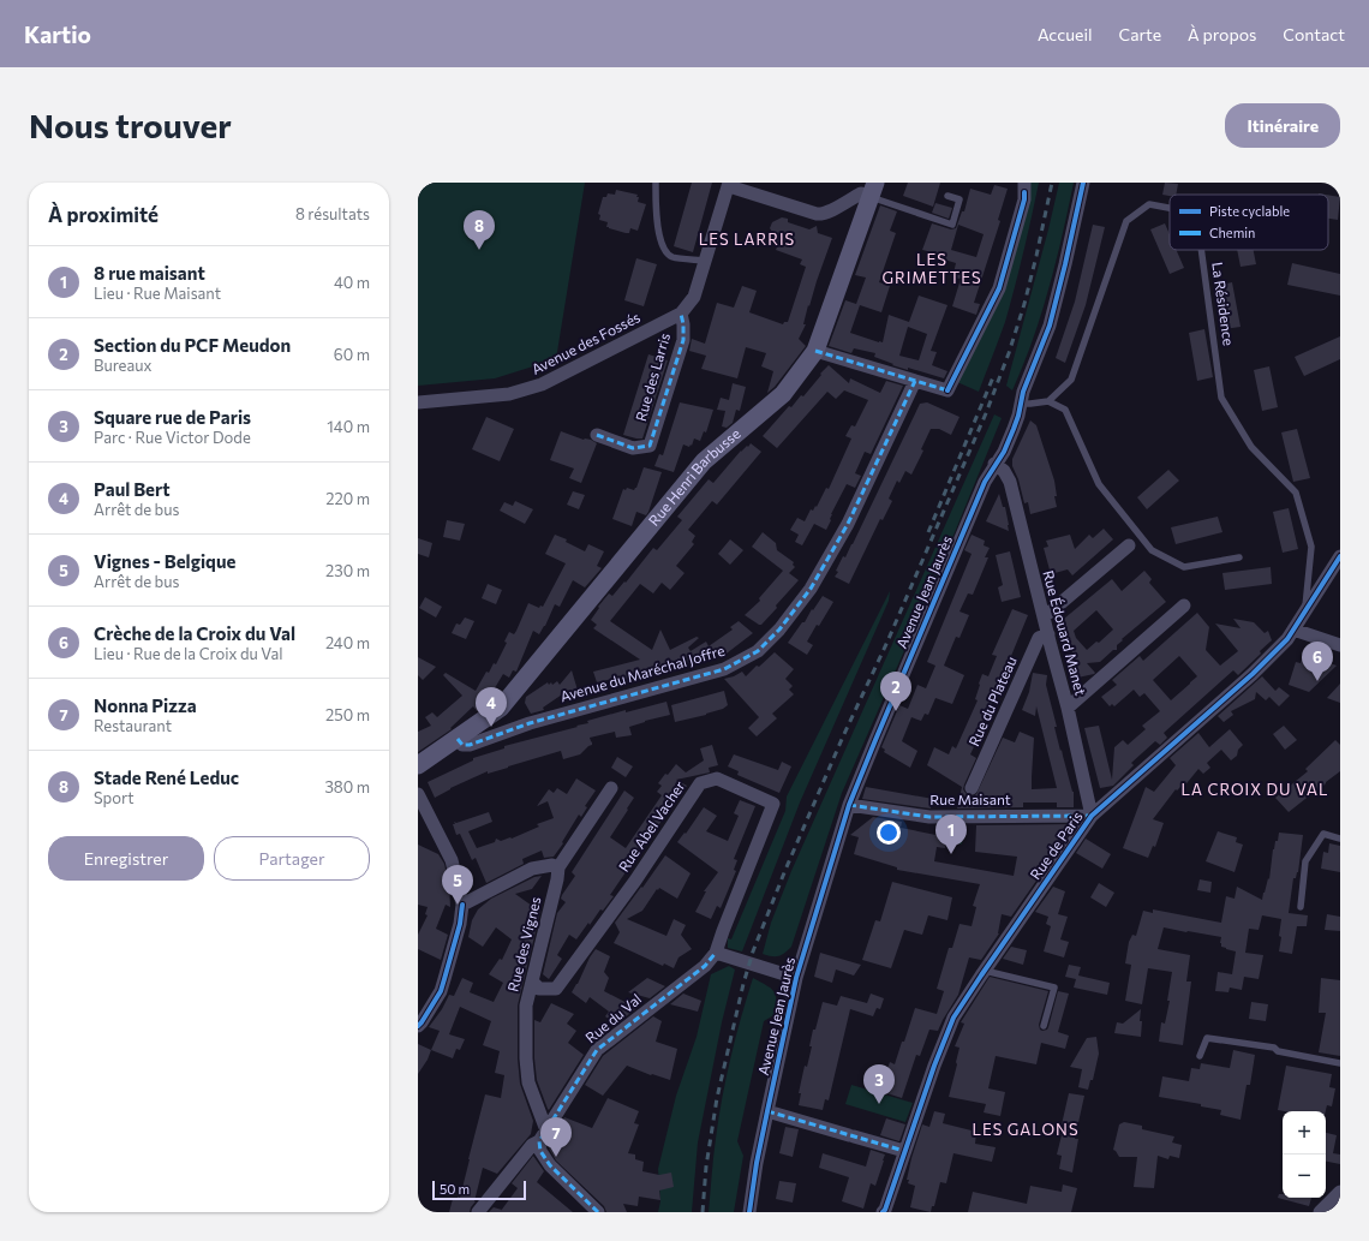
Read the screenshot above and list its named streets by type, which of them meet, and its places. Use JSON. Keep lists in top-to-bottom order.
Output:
{
  "streets": {
    "street": [
      "Avenue des Fossés",
      "Rue des Larris",
      "Rue Henri Barbusse",
      "Avenue Jean Jaurès",
      "Rue Édouard Manet",
      "Avenue du Maréchal Joffre",
      "Rue du Plateau",
      "Rue Maisant",
      "Rue Abel Vacher",
      "Rue de Paris",
      "Rue des Vignes",
      "Rue du Val"
    ],
    "lane": ["La Résidence"]
  },
  "crossings": [
    ["La Résidence", "Rue de Paris"],
    ["Avenue des Fossés", "Rue des Larris"],
    ["Rue Henri Barbusse", "Avenue du Maréchal Joffre"],
    ["Avenue Jean Jaurès", "Rue Édouard Manet"],
    ["Avenue Jean Jaurès", "Rue Maisant"],
    ["Rue Édouard Manet", "Rue du Plateau"],
    ["Rue Édouard Manet", "Rue Maisant"],
    ["Rue Édouard Manet", "Rue de Paris"],
    ["Rue Maisant", "Rue de Paris"],
    ["Rue Abel Vacher", "Rue des Vignes"],
    ["Rue Abel Vacher", "Rue du Val"],
    ["Rue des Vignes", "Rue du Val"]
  ],
  "districts": [
    "LES LARRIS",
    "LES GRIMETTES",
    "LA CROIX DU VAL",
    "LES GALONS"
  ],
  "legend": ["Piste cyclable", "Chemin"],
  "scale_bar": "50 m",
  "page": {
    "header": "Kartio",
    "nav": [
      "Accueil",
      "Carte",
      "À propos",
      "Contact"
    ],
    "buttons": [
      "Itinéraire",
      ["Enregistrer", "Partager"]
    ],
    "title": "Nous trouver",
    "heading": ["À proximité", "8 résultats"],
    "pins": [
      "8",
      "6",
      "2",
      "4",
      "1",
      "5",
      "3",
      "7"
    ],
    "list": [
      {
        "mark": "1",
        "name": "8 rue maisant",
        "note": "Lieu · Rue Maisant",
        "value": "40 m"
      },
      {
        "mark": "2",
        "name": "Section du PCF Meudon",
        "note": "Bureaux",
        "value": "60 m"
      },
      {
        "mark": "3",
        "name": "Square rue de Paris",
        "note": "Parc · Rue Victor Dode",
        "value": "140 m"
      },
      {
        "mark": "4",
        "name": "Paul Bert",
        "note": "Arrêt de bus",
        "value": "220 m"
      },
      {
        "mark": "5",
        "name": "Vignes - Belgique",
        "note": "Arrêt de bus",
        "value": "230 m"
      },
      {
        "mark": "6",
        "name": "Crèche de la Croix du Val",
        "note": "Lieu · Rue de la Croix du Val",
        "value": "240 m"
      },
      {
        "mark": "7",
        "name": "Nonna Pizza",
        "note": "Restaurant",
        "value": "250 m"
      },
      {
        "mark": "8",
        "name": "Stade René Leduc",
        "note": "Sport",
        "value": "380 m"
      }
    ],
    "map_buttons": ["+", "−"],
    "scale": "50 m"
  }
}
